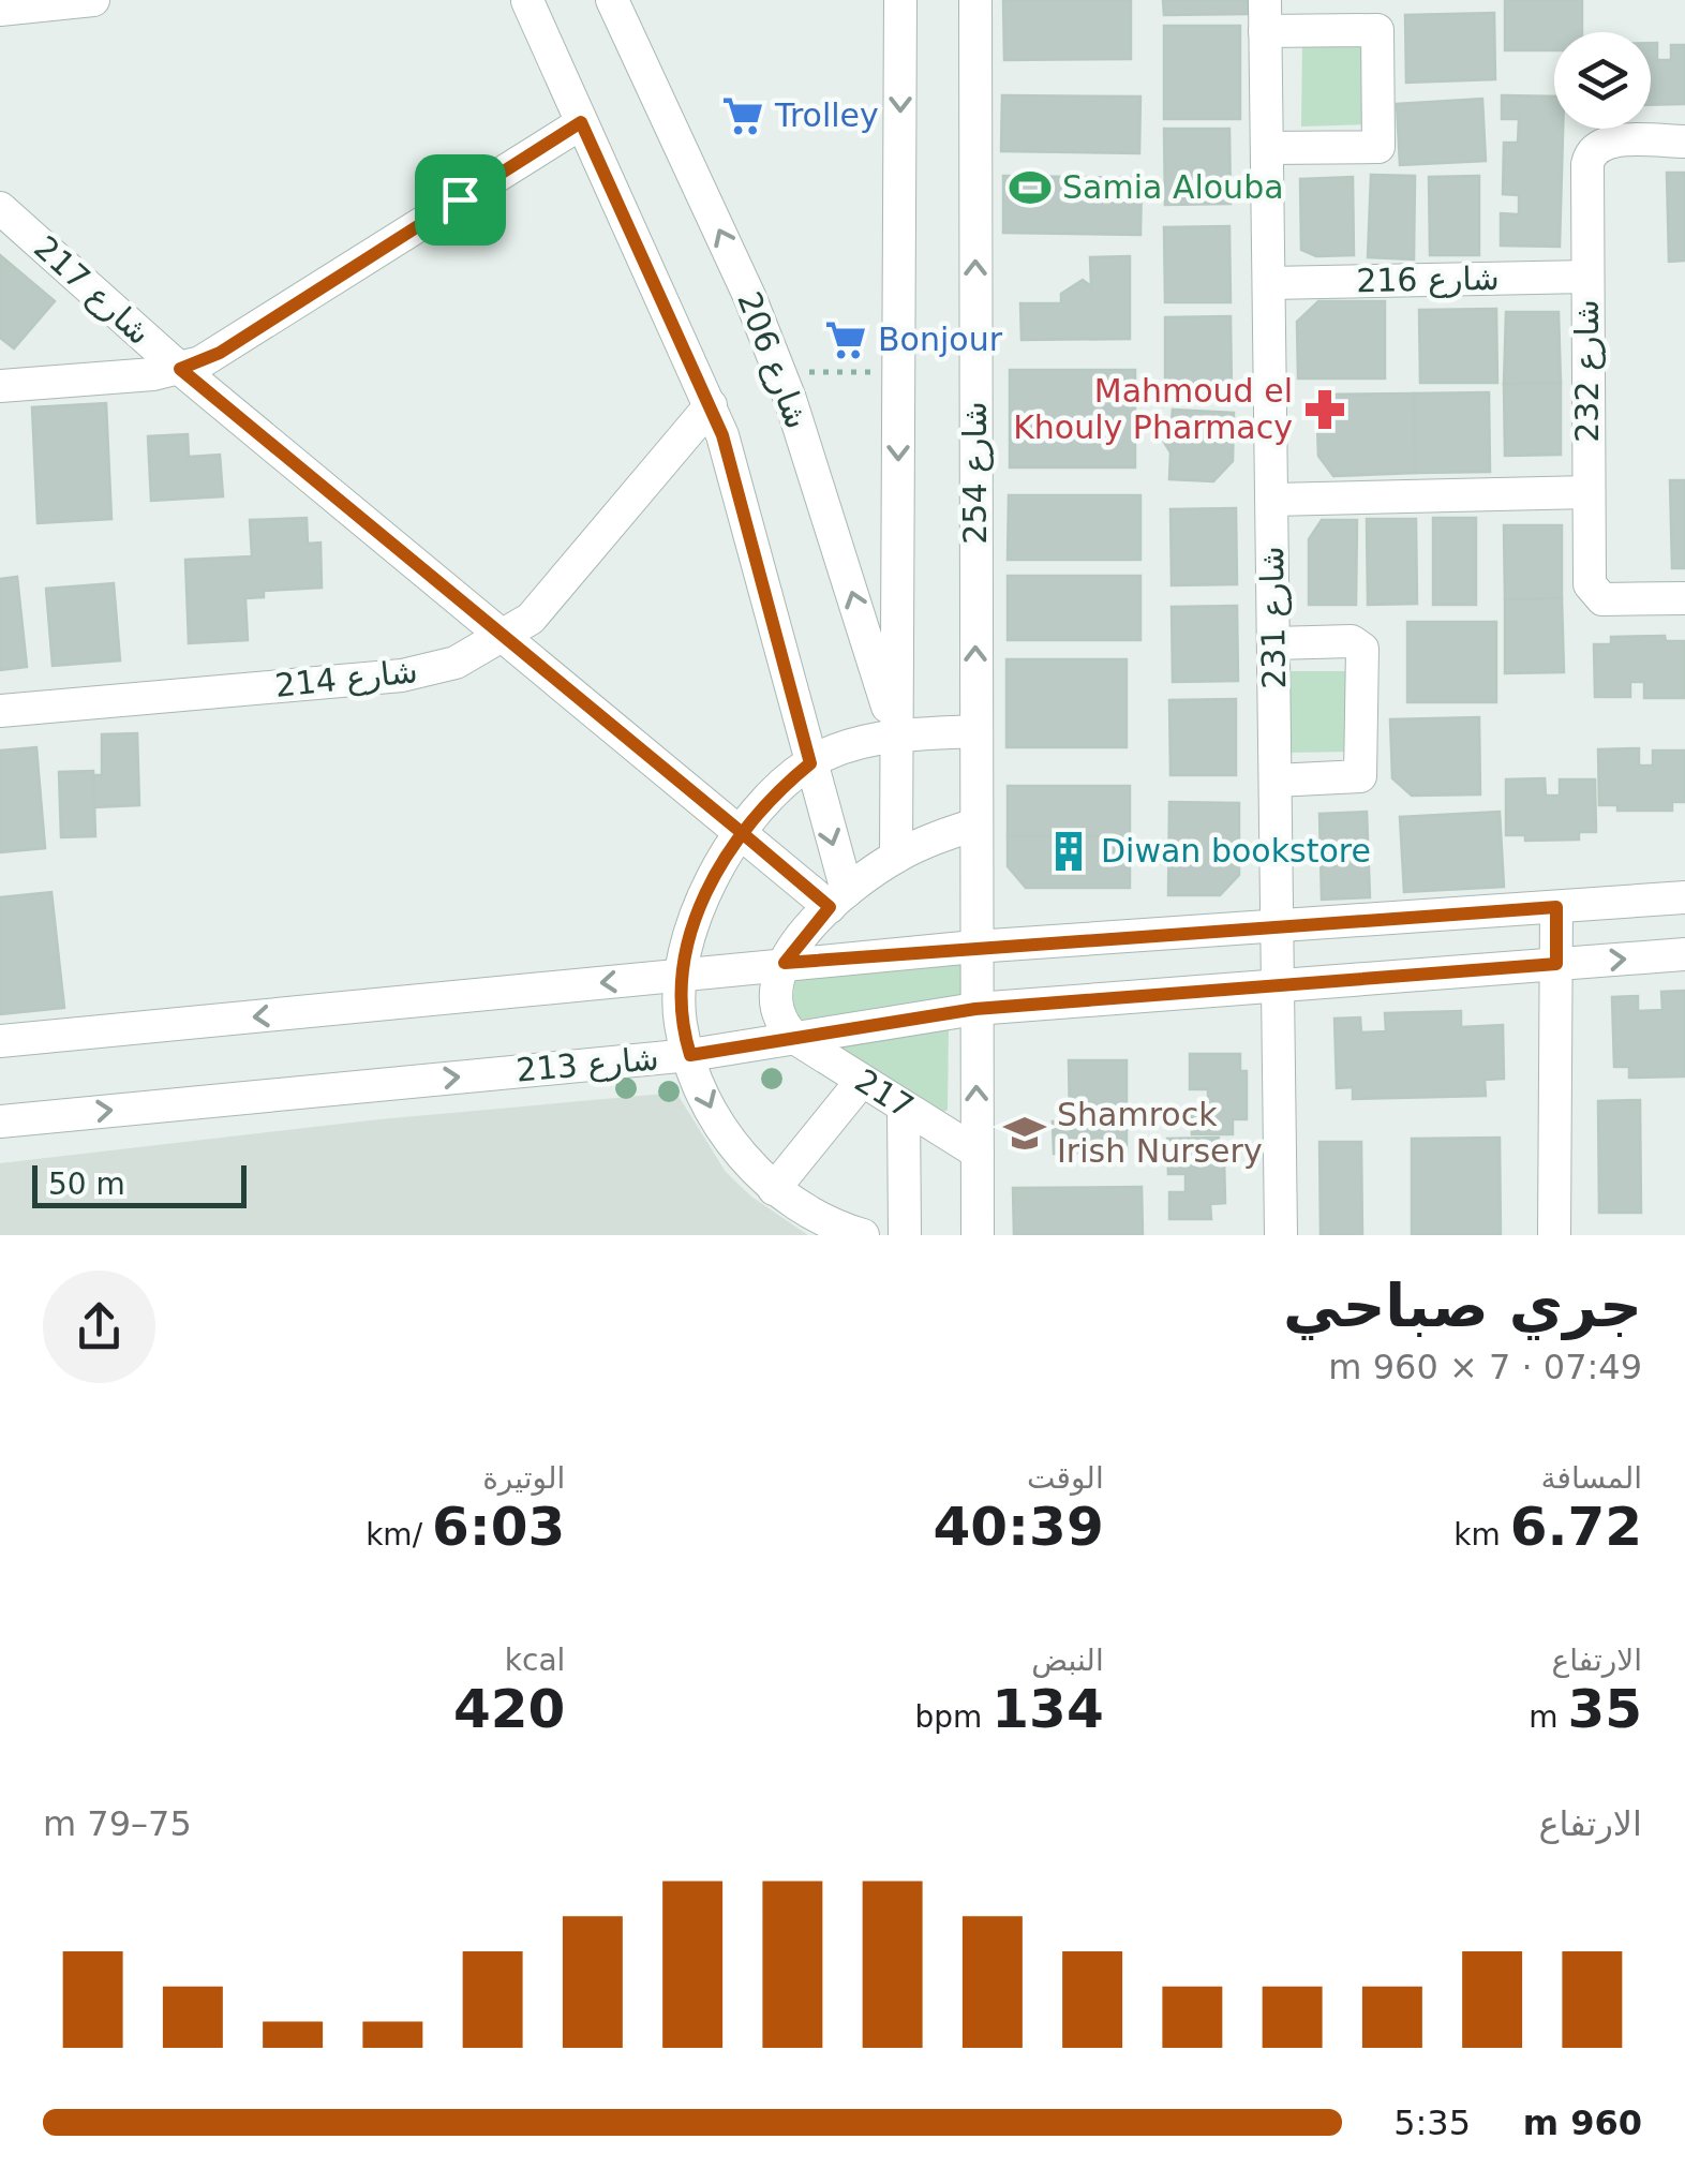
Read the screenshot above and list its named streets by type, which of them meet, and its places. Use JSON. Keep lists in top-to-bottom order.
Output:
{
  "streets": {
    "street": [
      "شارع 216",
      "شارع 217",
      "شارع 206",
      "شارع 232",
      "شارع 254",
      "شارع 231",
      "شارع 214",
      "شارع 213",
      "217"
    ]
  },
  "crossings": [
    ["شارع 216", "شارع 232"],
    ["شارع 216", "شارع 231"],
    ["شارع 217", "شارع 214"],
    ["شارع 231", "شارع 213"],
    ["شارع 213", "217"]
  ],
  "places": {
    "supermarket": ["Trolley", "Bonjour"],
    "sports": ["Samia Alouba"],
    "pharmacy": ["Mahmoud el Khouly Pharmacy"],
    "building": ["Diwan bookstore"],
    "school or university": ["Shamrock Irish Nursery"]
  },
  "scale_bar": "50 m",
  "page": {
    "scale": "50 m",
    "heading": ["جري صباحي", "07:49 · 7 × 960 m"],
    "stats": [
      ["المسافة", "6.72 km"],
      ["الوقت", "40:39"],
      ["الوتيرة", "6:03 /km"],
      ["الارتفاع", "35 m"],
      ["النبض", "134 bpm"],
      ["kcal", "420"]
    ],
    "chart": ["الارتفاع", "75–79 m"],
    "list": [
      {
        "name": "960 m",
        "note": "5:35"
      }
    ]
  }
}
